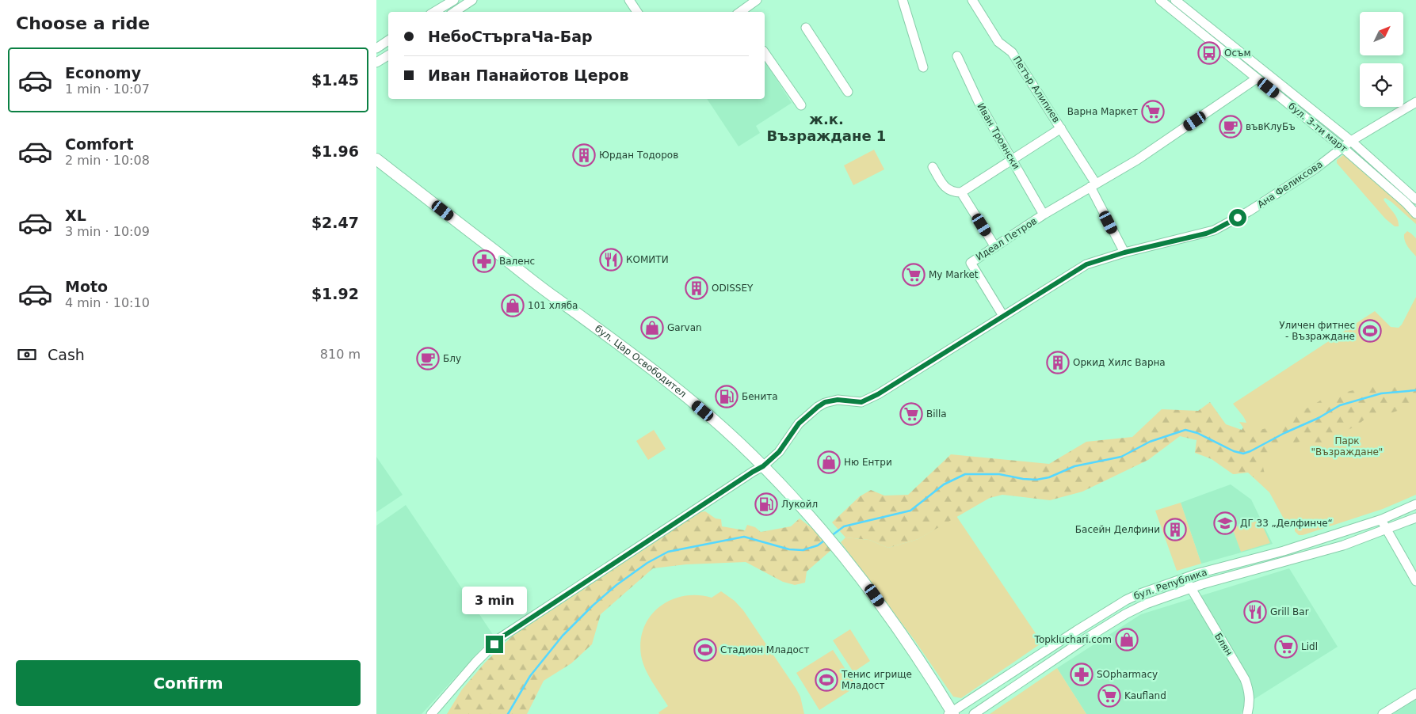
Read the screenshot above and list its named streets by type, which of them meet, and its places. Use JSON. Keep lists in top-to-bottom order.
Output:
{
  "streets": {
    "main road": ["бул. Цар Освободител"],
    "street": [
      "Петър Алипиев",
      "бул. 3-ти март",
      "Иван Троянски",
      "Ана Феликсова",
      "Идеал Петров",
      "бул. Република",
      "Блян"
    ]
  },
  "crossings": [
    ["Петър Алипиев", "Ана Феликсова"],
    ["Петър Алипиев", "Идеал Петров"],
    ["бул. 3-ти март", "Ана Феликсова"],
    ["бул. 3-ти март", "Идеал Петров"],
    ["Иван Троянски", "Идеал Петров"],
    ["Ана Феликсова", "Идеал Петров"],
    ["Ана Феликсова", "бул. Цар Освободител"],
    ["бул. Цар Освободител", "бул. Република"],
    ["бул. Република", "Блян"]
  ],
  "districts": ["ж.к. Възраждане 1"],
  "parks": ["Парк \"Възраждане\""],
  "places": {
    "bus stop": ["Осъм"],
    "supermarket": [
      "Варна Маркет",
      "My Market",
      "Billa",
      "Lidl",
      "Kaufland"
    ],
    "cafe": ["въвКлуБъ", "Блу"],
    "building": [
      "Юрдан Тодоров",
      "ODISSEY",
      "Оркид Хилс Варна",
      "Басейн Делфини"
    ],
    "restaurant": ["КОМИТИ", "Grill Bar"],
    "pharmacy": ["Валенс", "SOpharmacy"],
    "shop": [
      "101 хляба",
      "Garvan",
      "Ню Ентри",
      "Topkluchari.com"
    ],
    "sports": ["Уличен фитнес - Възраждане", "Стадион Младост", "Тенис игрище Младост"],
    "fuel station": ["Бенита", "Лукойл"],
    "school or university": ["ДГ 33 „Делфинче“"]
  },
  "north": "top right",
  "page": {
    "heading": "Choose a ride",
    "banner": ["НебоСтъргаЧа-Бар", "Иван Панайотов Церов"],
    "list": [
      {
        "name": "Economy",
        "note": "1 min · 10:07",
        "value": "$1.45"
      },
      {
        "name": "Comfort",
        "note": "2 min · 10:08",
        "value": "$1.96"
      },
      {
        "name": "XL",
        "note": "3 min · 10:09",
        "value": "$2.47"
      },
      {
        "name": "Moto",
        "note": "4 min · 10:10",
        "value": "$1.92"
      }
    ],
    "pay": ["Cash", "810 m"],
    "bubble": "3 min",
    "buttons": "Confirm"
  }
}
